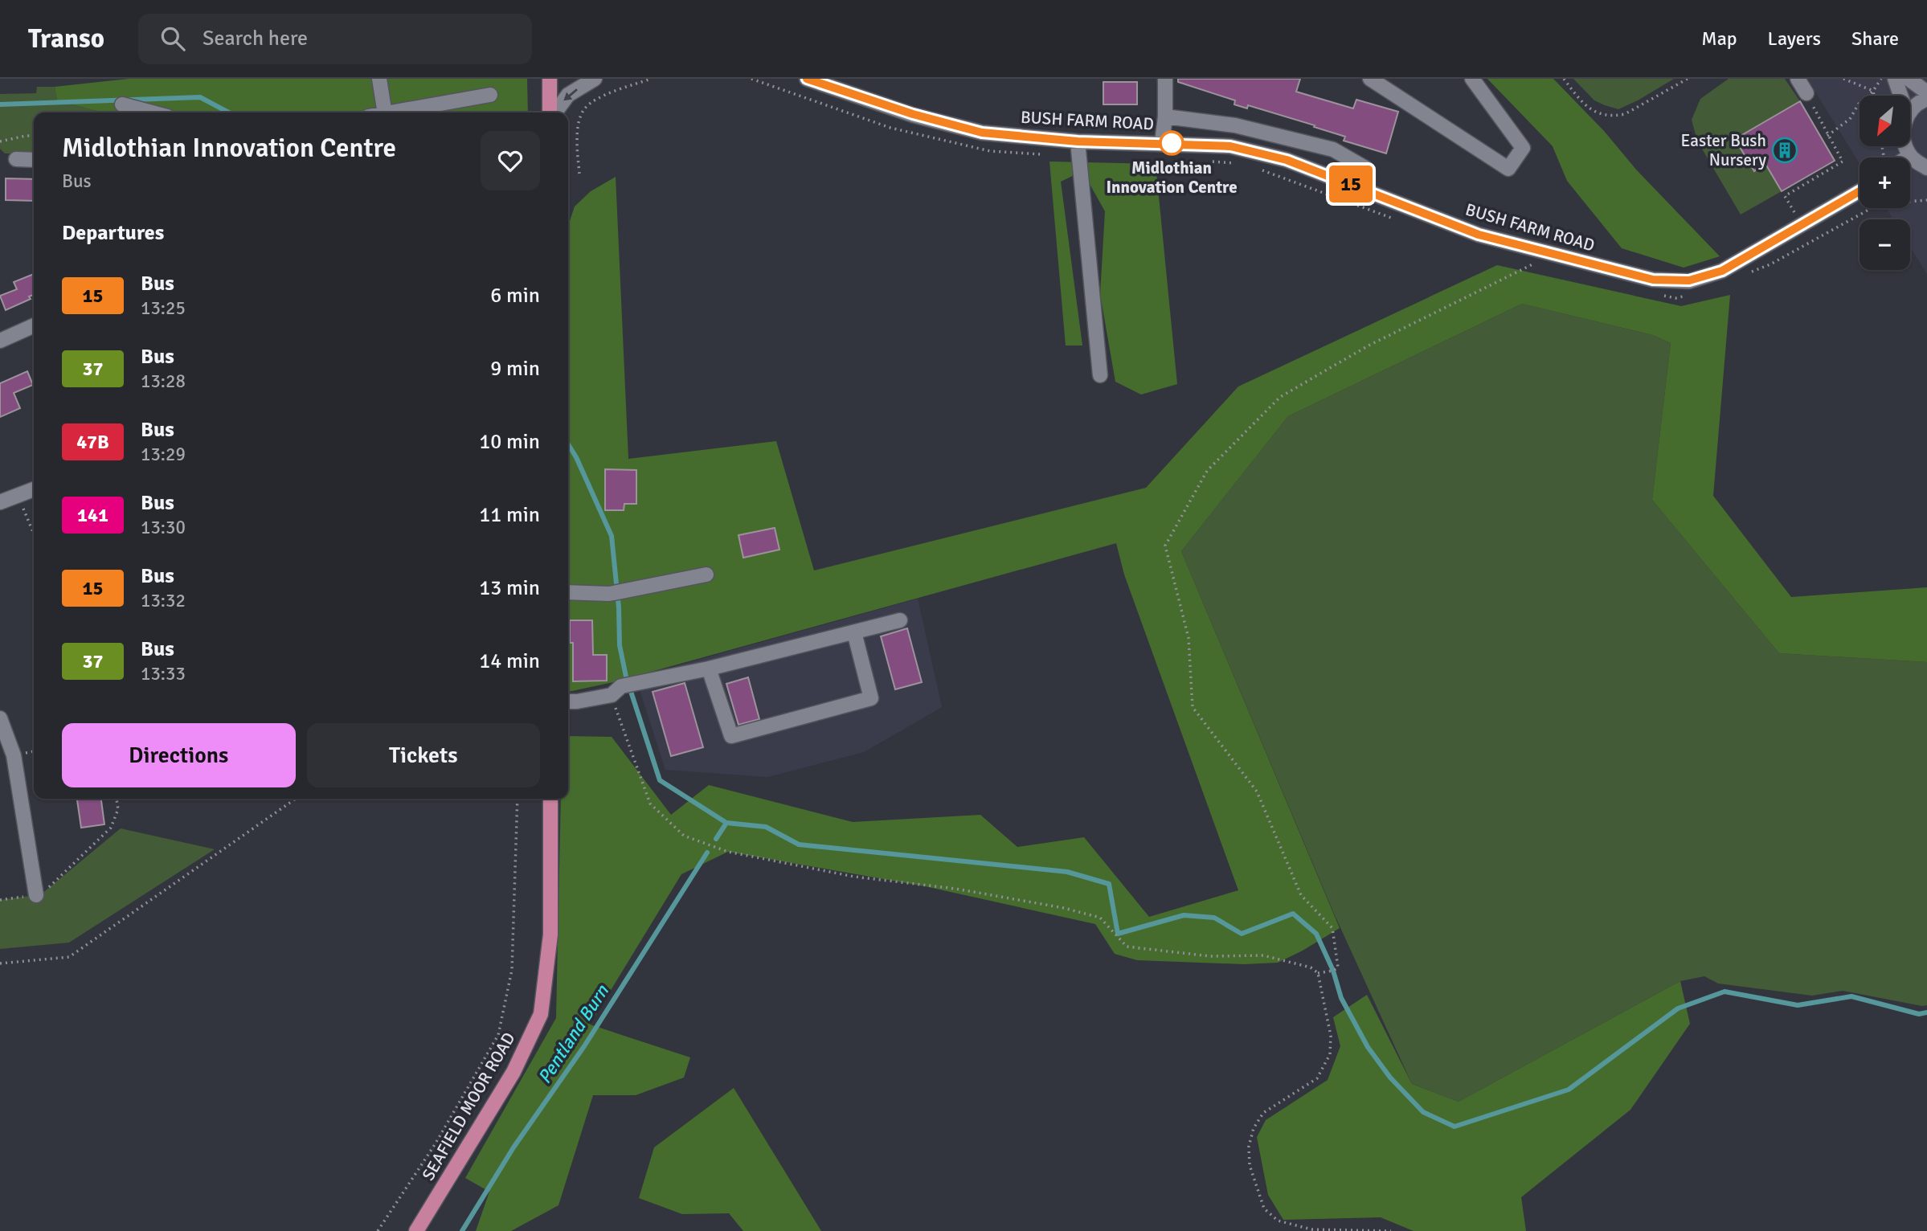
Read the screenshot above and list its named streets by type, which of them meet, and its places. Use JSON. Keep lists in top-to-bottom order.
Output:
{
  "streets": {
    "main road": ["SEAFIELD MOOR ROAD"],
    "street": ["BUSH FARM ROAD"]
  },
  "water": ["Pentland Burn"],
  "places": {
    "other": ["Midlothian Innovation Centre"],
    "building": ["Easter Bush Nursery"]
  },
  "lines": ["bus line 15"],
  "north": "bottom left",
  "page": {
    "header": "Transo",
    "search": "Search here",
    "nav": ["Map", "Layers", "Share"],
    "on_map": "15",
    "map_buttons": ["+", "−"],
    "heading": [
      ["Midlothian Innovation Centre", "Bus"],
      "Departures"
    ],
    "list": [
      {
        "mark": "15",
        "name": "Bus",
        "note": "13:25",
        "value": "6 min"
      },
      {
        "mark": "37",
        "name": "Bus",
        "note": "13:28",
        "value": "9 min"
      },
      {
        "mark": "47B",
        "name": "Bus",
        "note": "13:29",
        "value": "10 min"
      },
      {
        "mark": "141",
        "name": "Bus",
        "note": "13:30",
        "value": "11 min"
      },
      {
        "mark": "15",
        "name": "Bus",
        "note": "13:32",
        "value": "13 min"
      },
      {
        "mark": "37",
        "name": "Bus",
        "note": "13:33",
        "value": "14 min"
      }
    ],
    "buttons": ["Directions", "Tickets"]
  }
}
